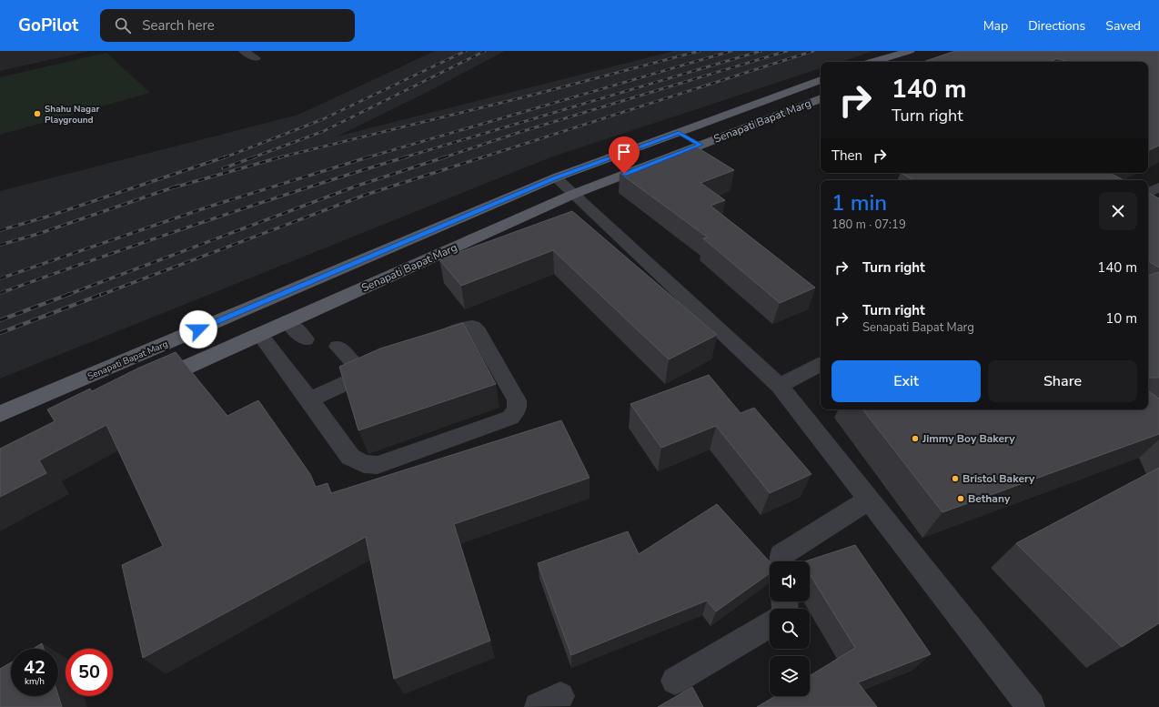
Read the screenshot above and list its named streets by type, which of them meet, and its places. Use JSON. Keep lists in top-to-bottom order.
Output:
{
  "streets": {
    "main road": ["Senapati Bapat Marg"]
  },
  "places": [
    "Shahu Nagar Playground",
    "Jimmy Boy Bakery",
    "Bristol Bakery",
    "Bethany"
  ],
  "page": {
    "header": "GoPilot",
    "search": "Search here",
    "nav": ["Map", "Directions", "Saved"],
    "turn": ["140 m", "Turn right"],
    "then": "Then",
    "heading": ["1 min", "180 m · 07:19"],
    "list": [
      {
        "name": "Turn right",
        "value": "140 m"
      },
      {
        "name": "Turn right",
        "note": "Senapati Bapat Marg",
        "value": "10 m"
      }
    ],
    "buttons": ["Exit", "Share"],
    "speed": "42 km/h",
    "limit": "50"
  }
}
